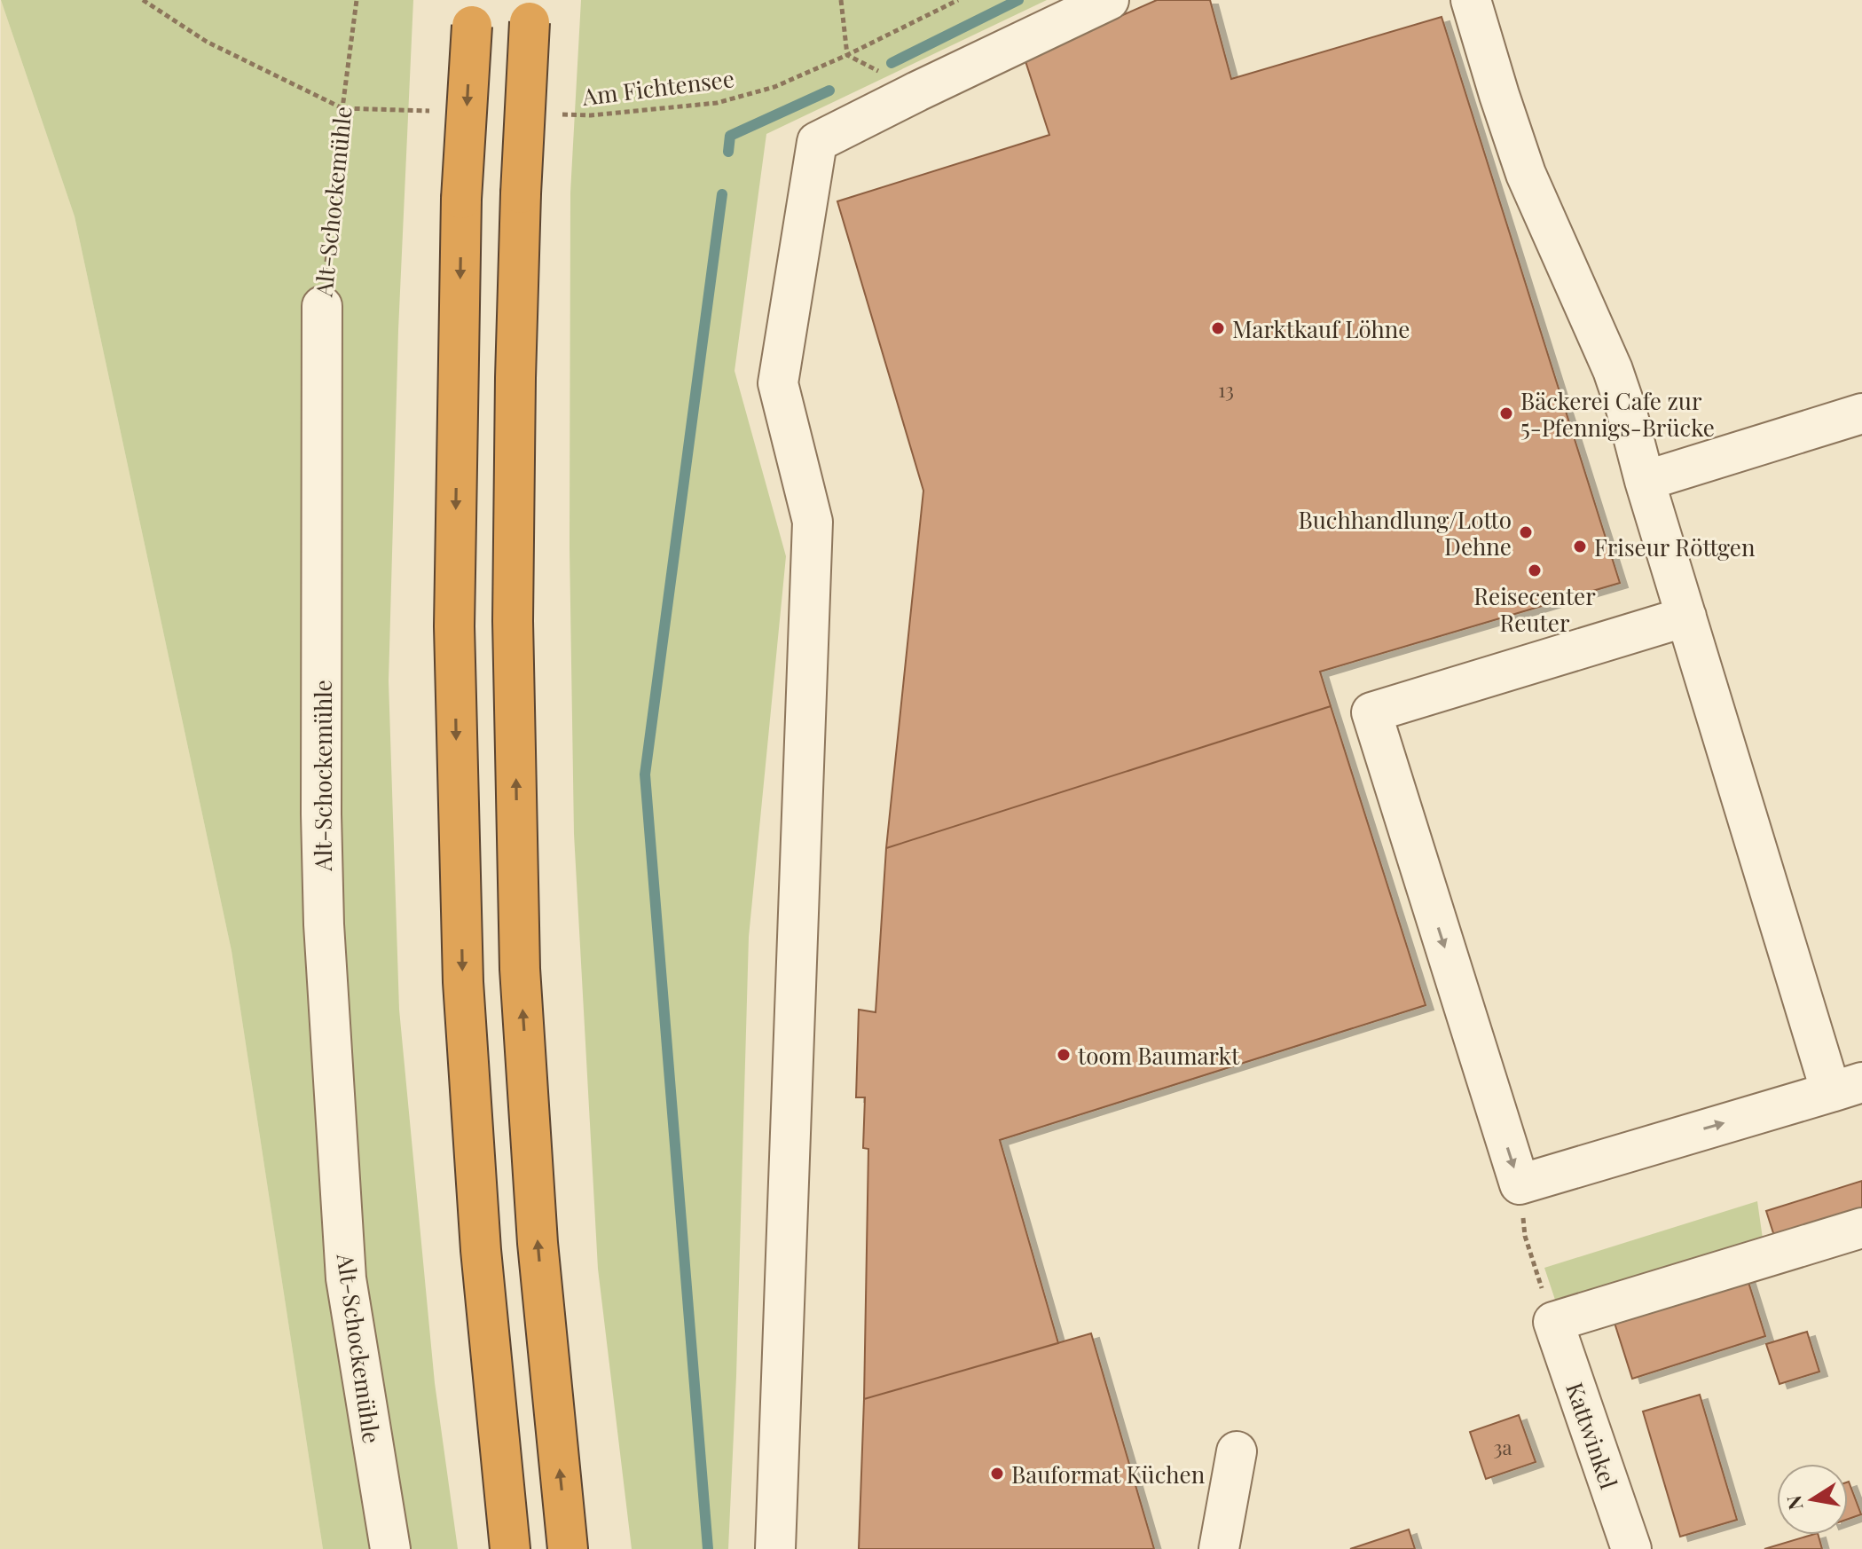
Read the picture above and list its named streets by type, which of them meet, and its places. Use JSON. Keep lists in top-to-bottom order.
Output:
{
  "streets": {
    "street": ["Alt-Schockemühle", "Kattwinkel"],
    "path": ["Am Fichtensee"]
  },
  "places": [
    "Marktkauf Löhne",
    "Bäckerei Cafe zur 5-Pfennigs-Brücke",
    "Buchhandlung/Lotto Dehne",
    "Friseur Röttgen",
    "Reisecenter Reuter",
    "toom Baumarkt",
    "Bauformat Küchen"
  ],
  "house_numbers": ["13", "3a"],
  "north": "left"
}
